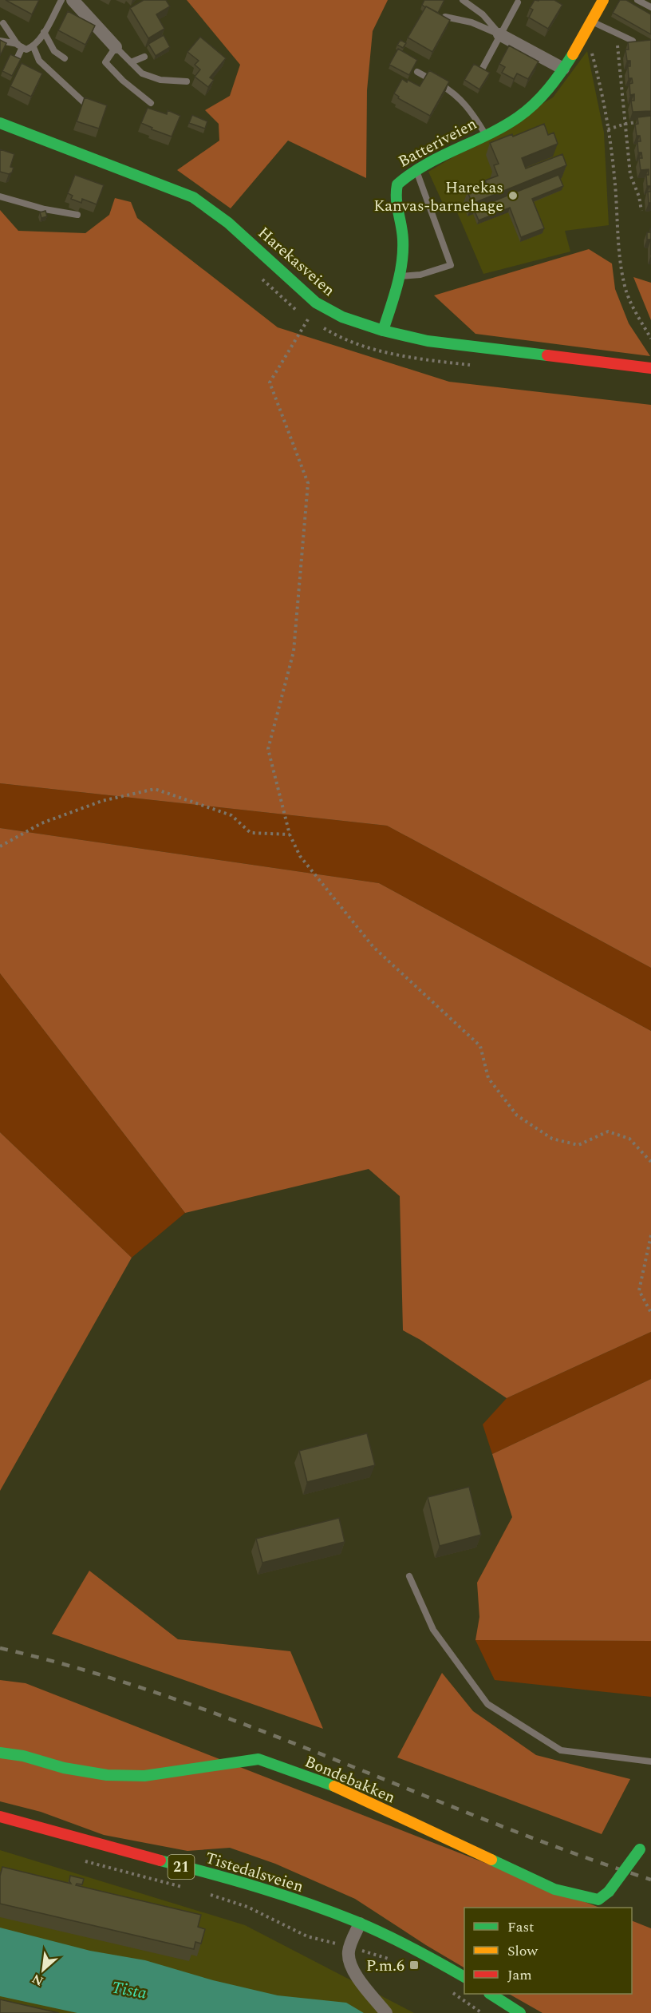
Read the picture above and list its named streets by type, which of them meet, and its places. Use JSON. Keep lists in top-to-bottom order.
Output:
{
  "streets": {
    "street": [
      "Batteriveien",
      "Harekasveien",
      "Bondebakken",
      "21",
      "Tistedalsveien"
    ]
  },
  "crossings": [
    ["Batteriveien", "Harekasveien"],
    ["21", "Tistedalsveien"]
  ],
  "water": ["Tista"],
  "places": {
    "other": ["Harekas Kanvas-barnehage"],
    "transit": ["P.m.6"]
  },
  "legend": ["Fast", "Slow", "Jam"],
  "north": "bottom left"
}
